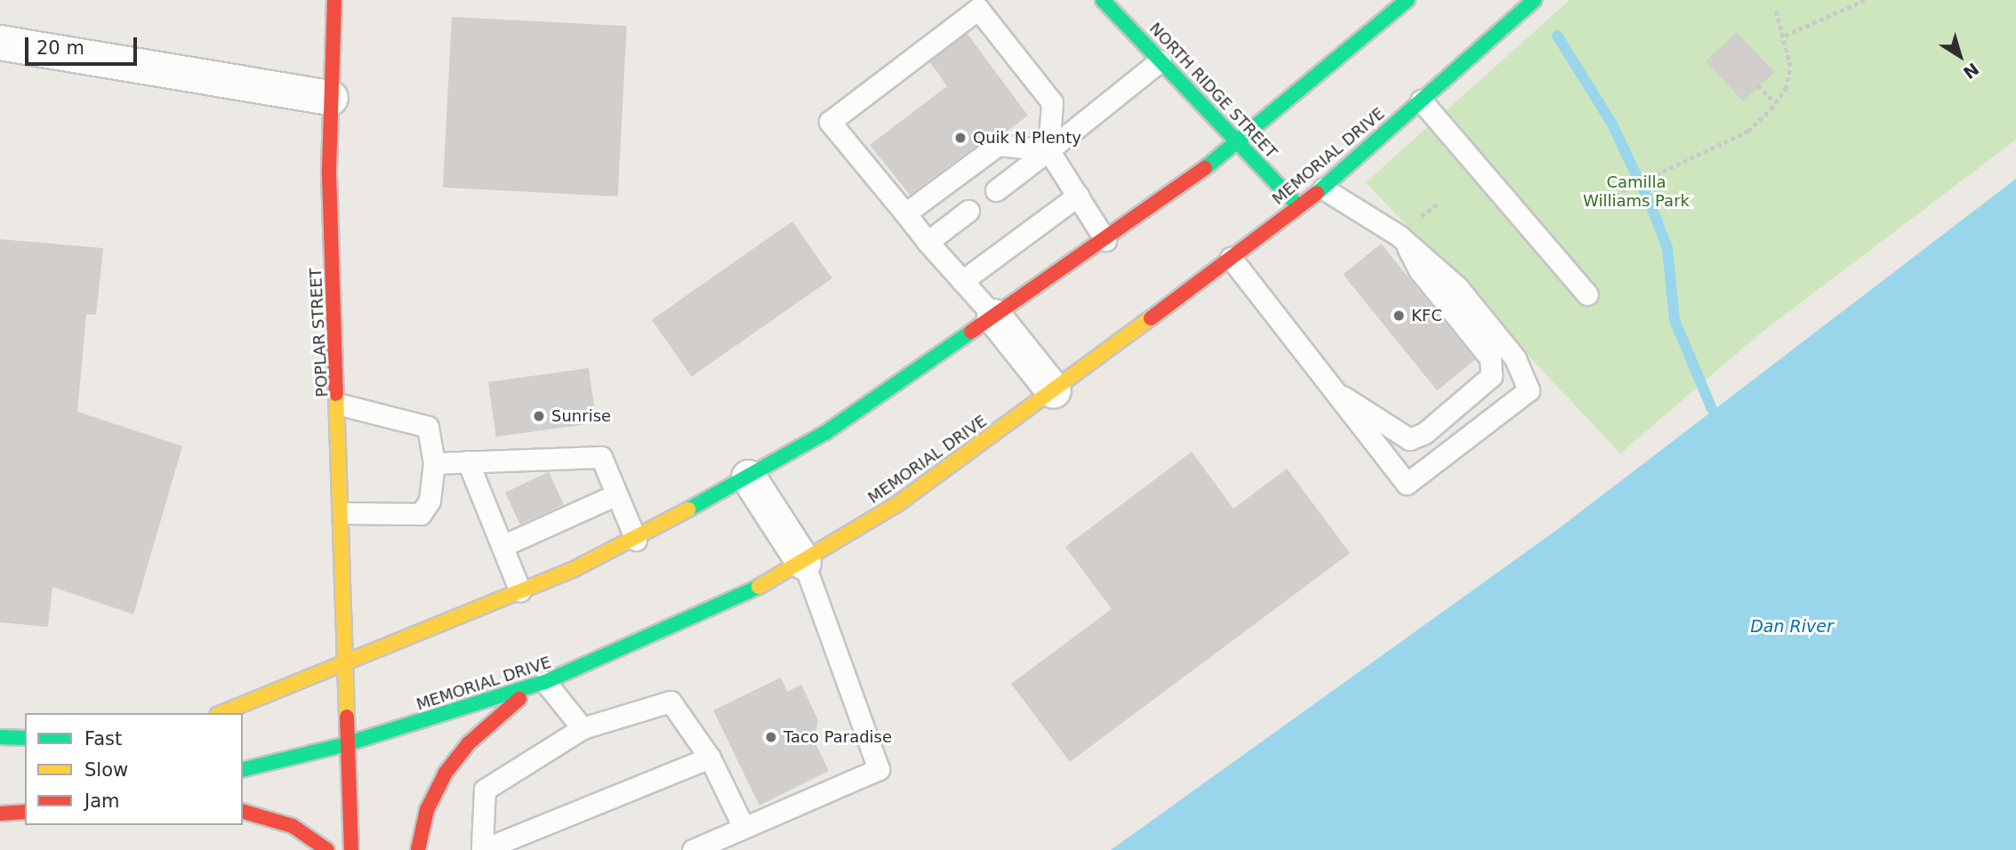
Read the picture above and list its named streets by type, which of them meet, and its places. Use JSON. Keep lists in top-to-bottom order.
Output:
{
  "streets": {
    "main road": ["NORTH RIDGE STREET", "MEMORIAL DRIVE", "POPLAR STREET"]
  },
  "crossings": [
    ["NORTH RIDGE STREET", "MEMORIAL DRIVE"],
    ["MEMORIAL DRIVE", "POPLAR STREET"]
  ],
  "water": ["Dan River"],
  "parks": ["Camilla Williams Park"],
  "places": [
    "Quik N Plenty",
    "KFC",
    "Sunrise",
    "Taco Paradise"
  ],
  "legend": ["Fast", "Slow", "Jam"],
  "scale_bar": "20 m",
  "north": "bottom right"
}
